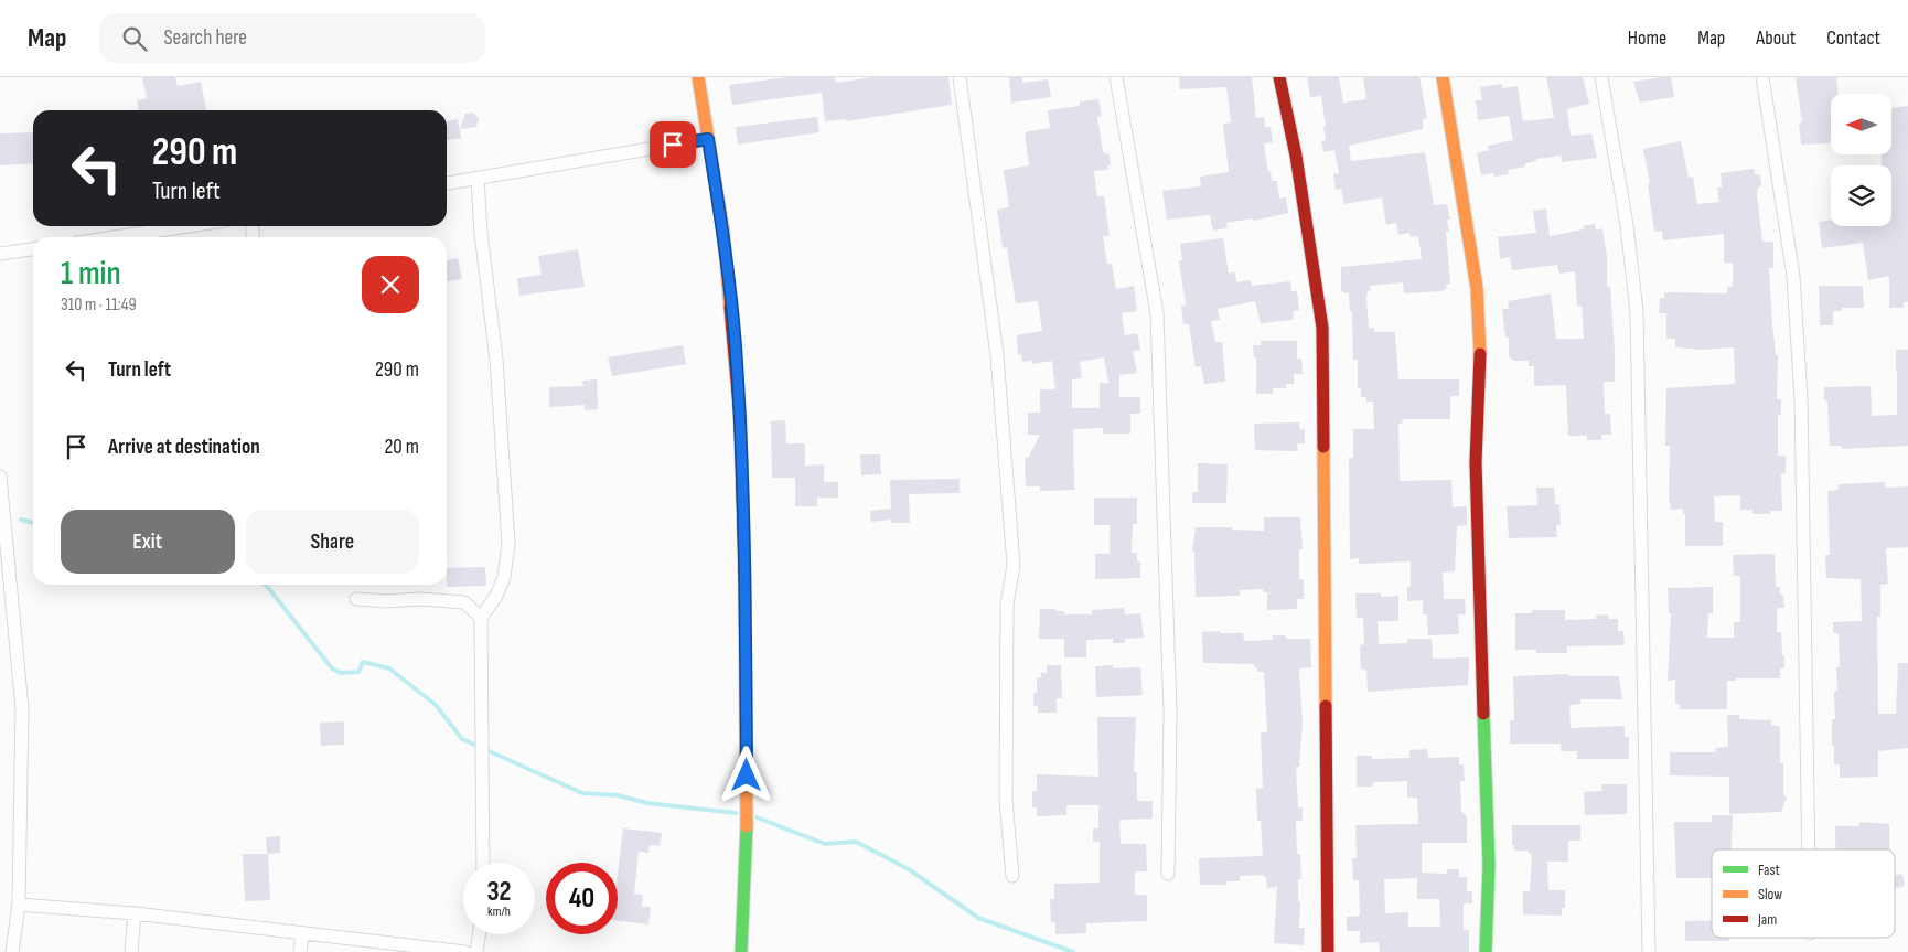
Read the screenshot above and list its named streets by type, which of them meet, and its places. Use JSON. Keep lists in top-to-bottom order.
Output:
{
  "legend": ["Fast", "Slow", "Jam"],
  "north": "left",
  "page": {
    "header": "Map",
    "search": "Search here",
    "nav": [
      "Home",
      "Map",
      "About",
      "Contact"
    ],
    "turn": ["290 m", "Turn left"],
    "heading": ["1 min", "310 m · 11:49"],
    "list": [
      {
        "name": "Turn left",
        "value": "290 m"
      },
      {
        "name": "Arrive at destination",
        "value": "20 m"
      }
    ],
    "buttons": ["Exit", "Share"],
    "speed": "32 km/h",
    "limit": "40"
  }
}
